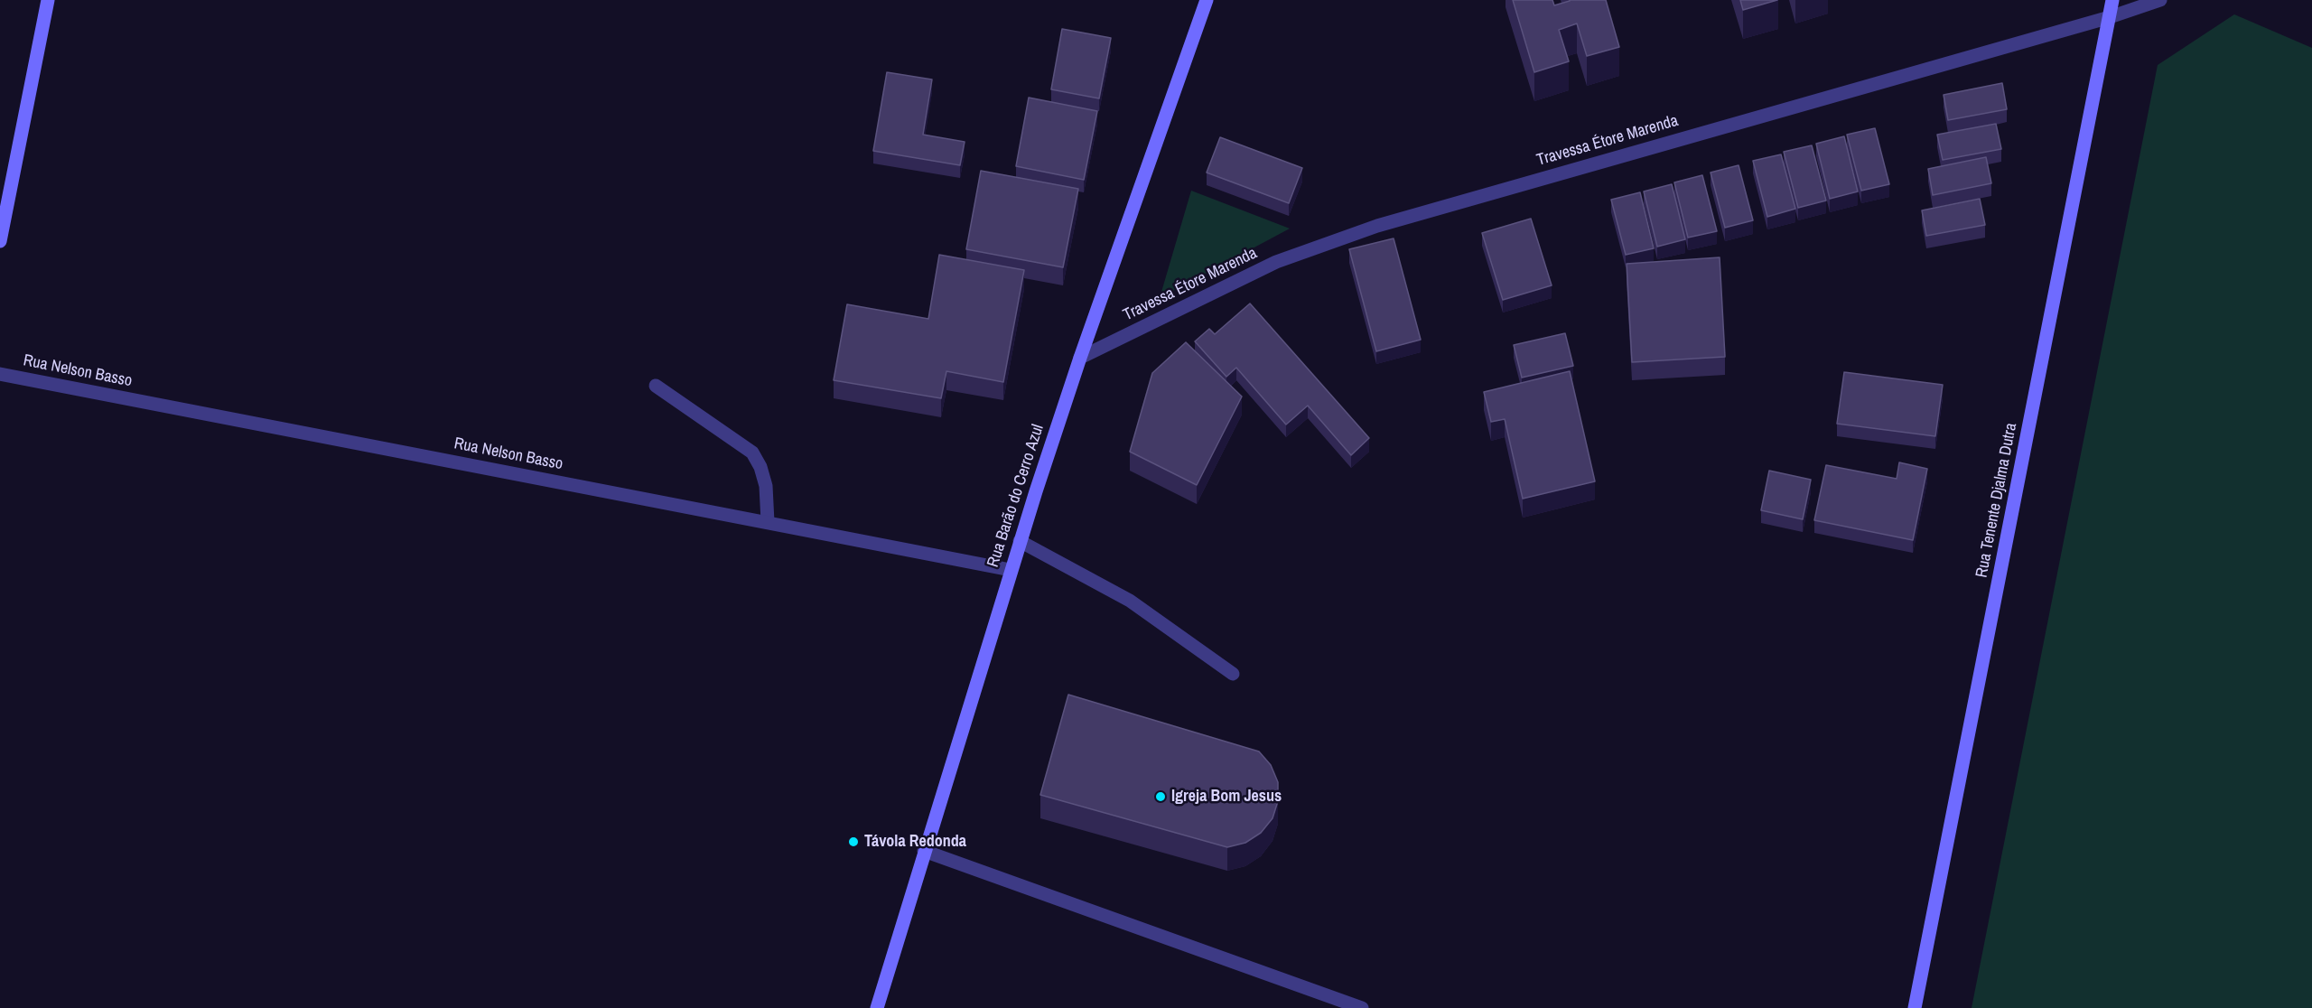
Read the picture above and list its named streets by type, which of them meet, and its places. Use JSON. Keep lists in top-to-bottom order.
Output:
{
  "streets": {
    "main road": ["Rua Barão do Cerro Azul", "Rua Tenente Djalma Dutra"],
    "street": ["Travessa Étore Marenda", "Rua Nelson Basso"]
  },
  "crossings": [
    ["Travessa Étore Marenda", "Rua Barão do Cerro Azul"],
    ["Travessa Étore Marenda", "Rua Tenente Djalma Dutra"],
    ["Rua Nelson Basso", "Rua Barão do Cerro Azul"]
  ],
  "places": ["Igreja Bom Jesus", "Távola Redonda"]
}
